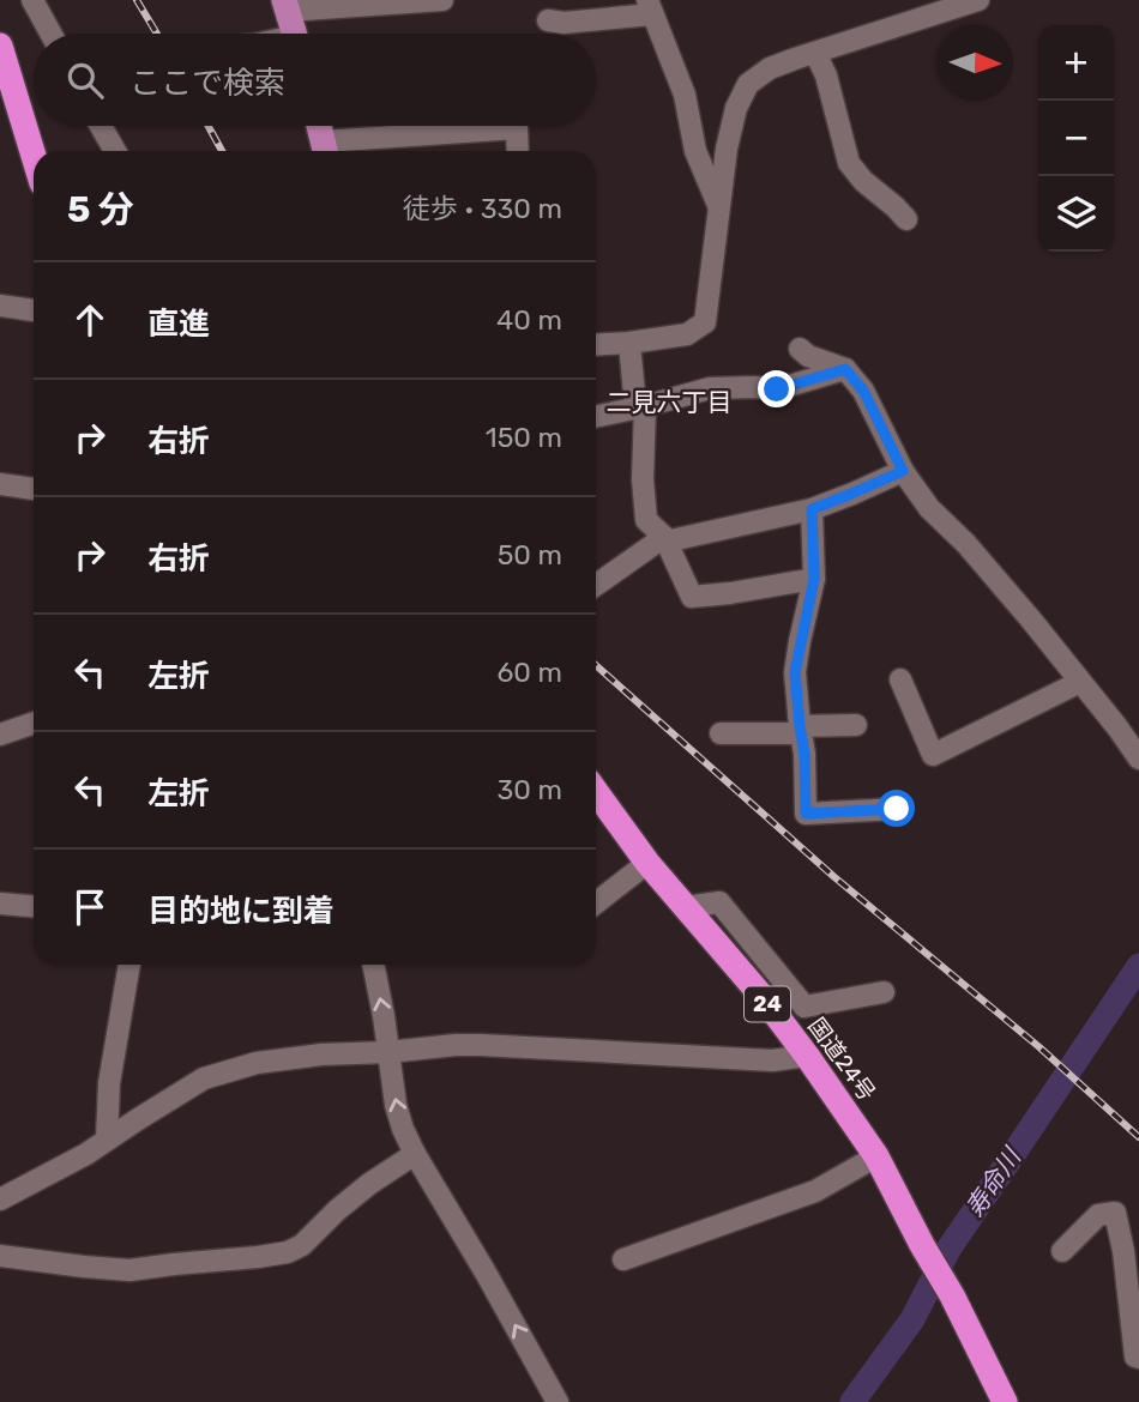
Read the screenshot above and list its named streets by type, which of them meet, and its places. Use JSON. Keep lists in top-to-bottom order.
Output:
{
  "streets": {
    "highway": ["24", "国道24号"]
  },
  "districts": ["二見六丁目"],
  "water": ["寿命川"],
  "north": "right",
  "page": {
    "map_buttons": ["+", "−"],
    "search": "ここで検索",
    "heading": ["5 分", "徒歩 · 330 m"],
    "list": [
      ["直進", "40 m"],
      ["右折", "150 m"],
      ["右折", "50 m"],
      ["左折", "60 m"],
      ["左折", "30 m"],
      "目的地に到着"
    ]
  }
}
